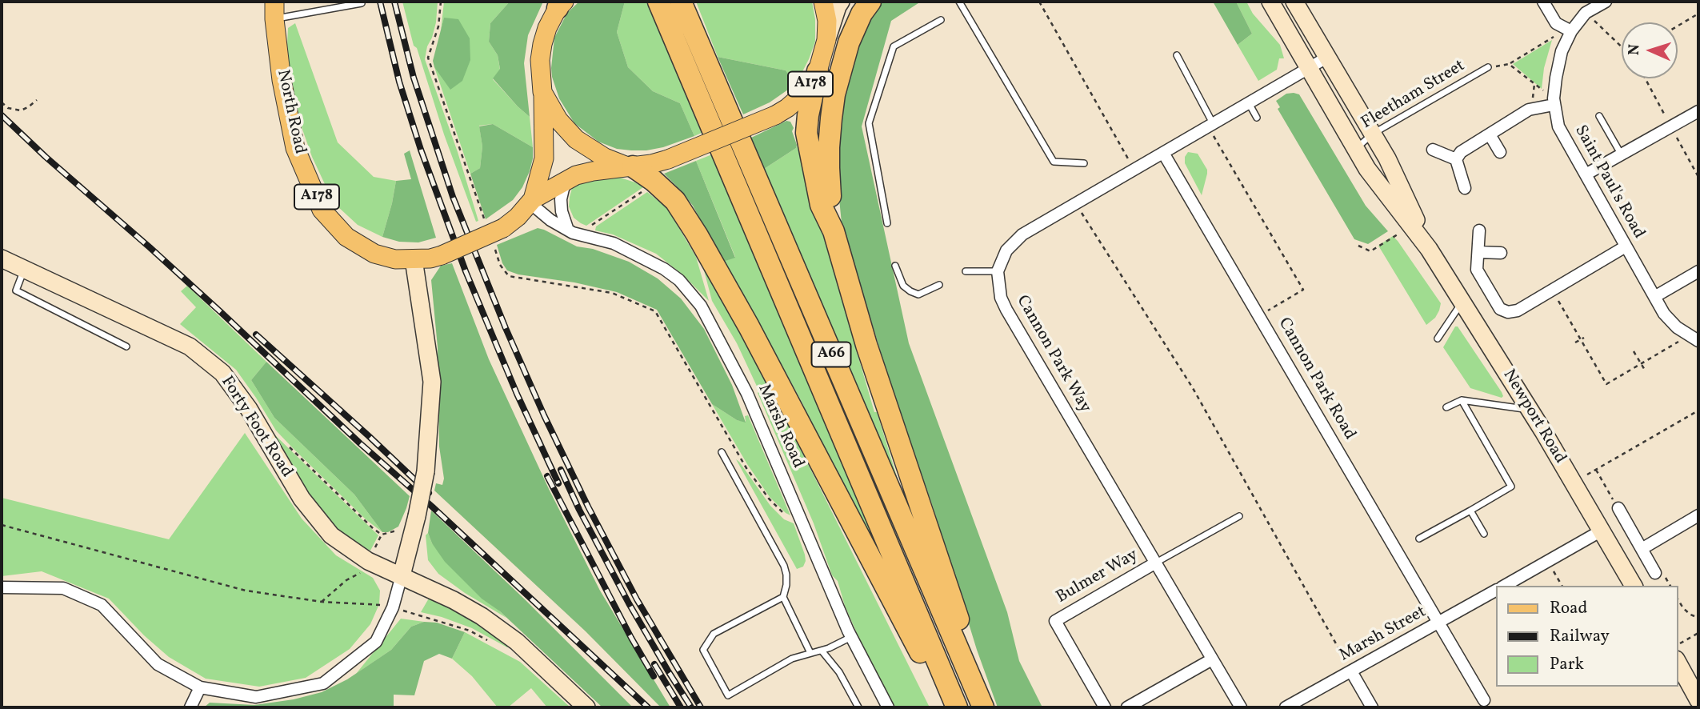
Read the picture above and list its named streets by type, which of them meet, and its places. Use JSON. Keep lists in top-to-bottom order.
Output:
{
  "streets": {
    "highway": ["A66"],
    "main road": [
      "A178",
      "North Road",
      "Newport Road",
      "Forty Foot Road"
    ],
    "street": [
      "Saint Paul's Road",
      "Cannon Park Way",
      "Cannon Park Road",
      "Marsh Road",
      "Bulmer Way",
      "Marsh Street"
    ],
    "lane": ["Fleetham Street"]
  },
  "crossings": [
    ["A178", "North Road"],
    ["A178", "A66"],
    ["A178", "Marsh Road"],
    ["Fleetham Street", "Newport Road"],
    ["Cannon Park Way", "Bulmer Way"],
    ["Cannon Park Road", "Marsh Street"]
  ],
  "legend": ["Road", "Railway", "Park"],
  "north": "left"
}
